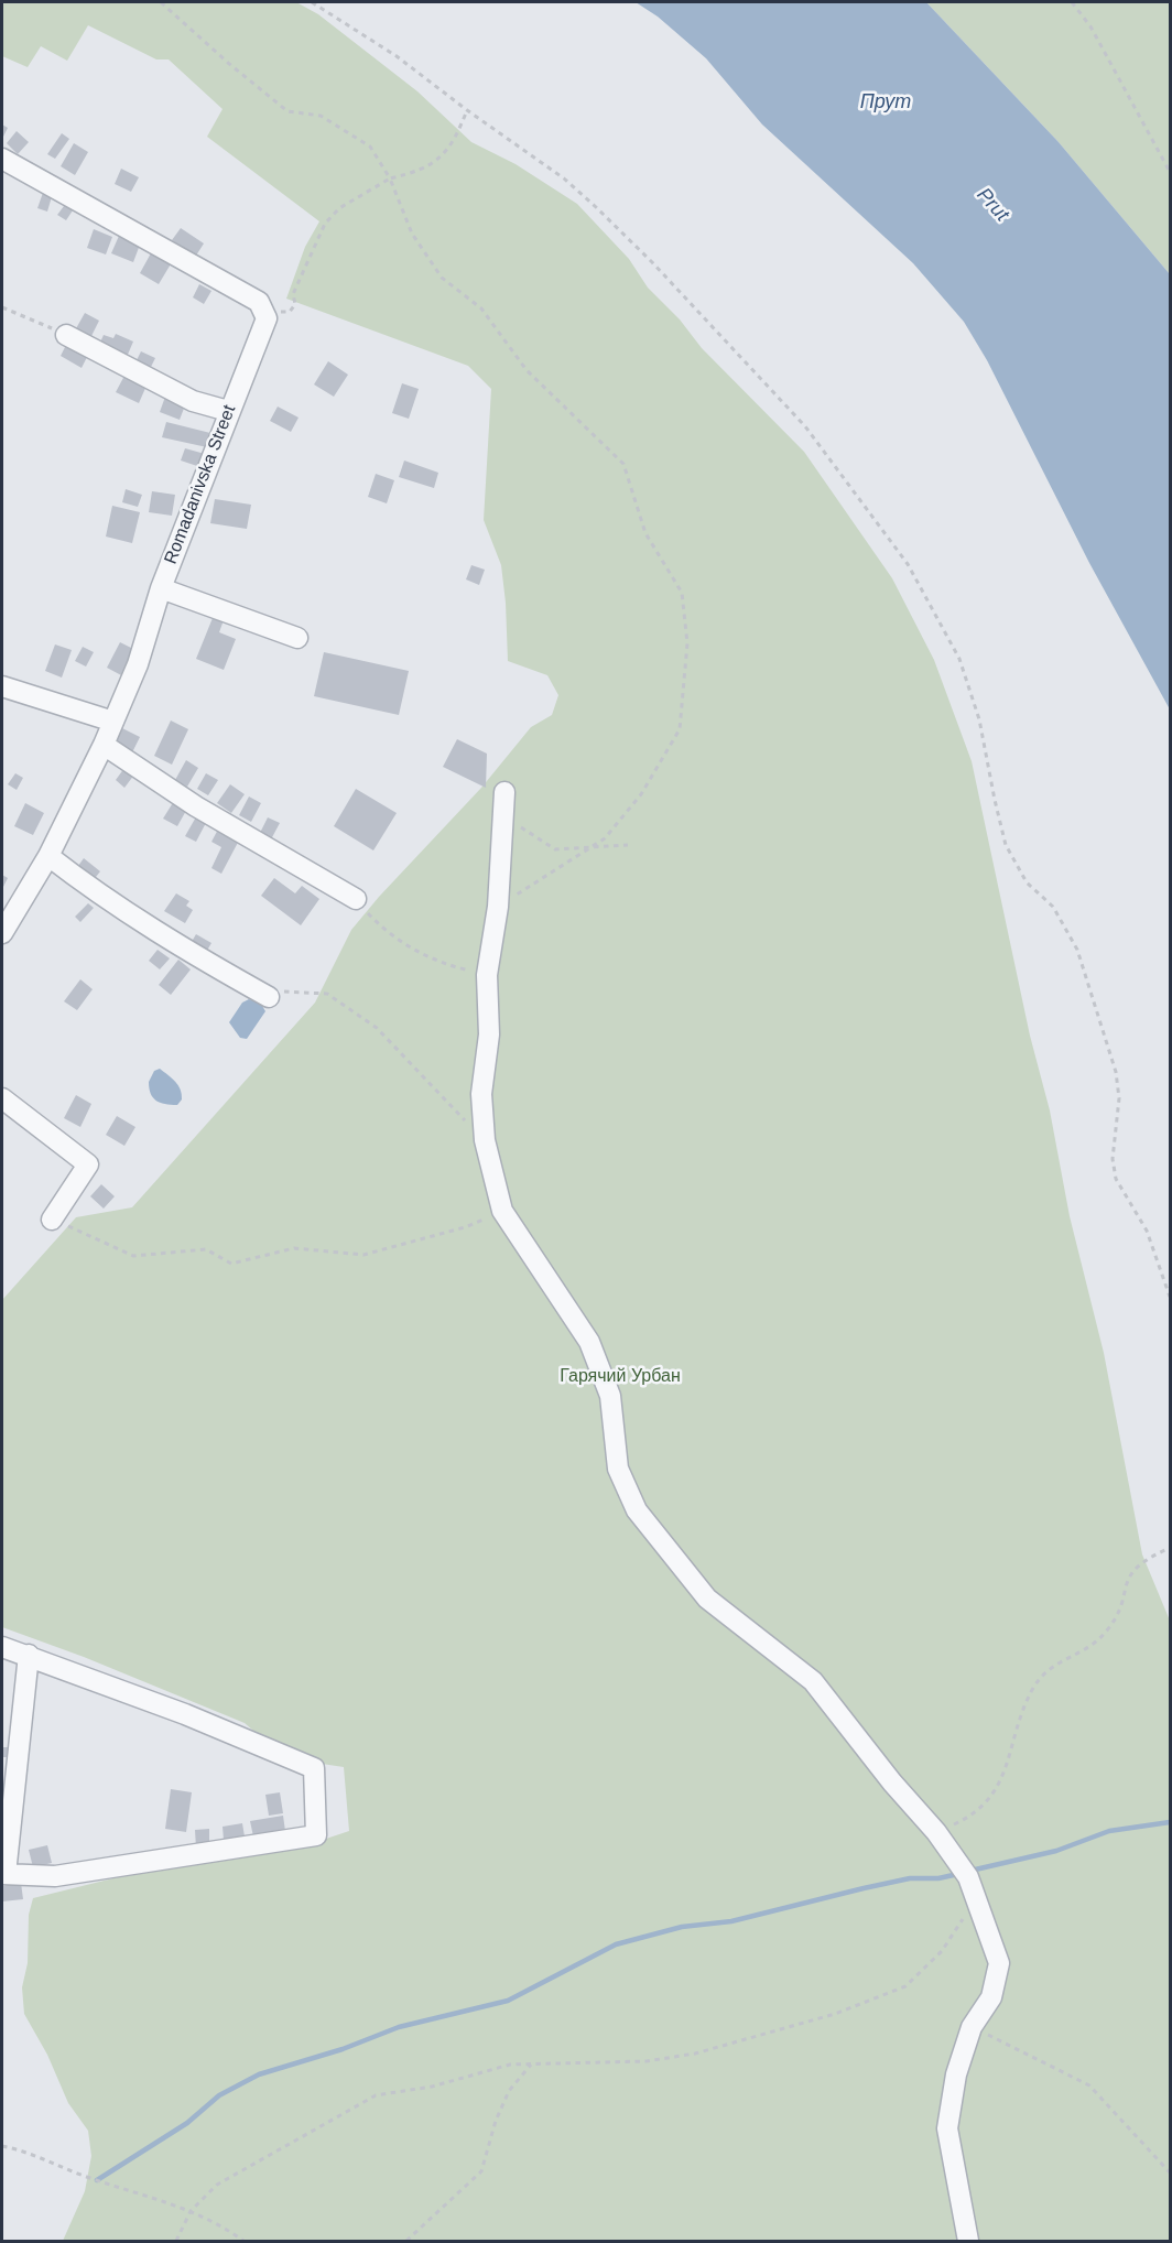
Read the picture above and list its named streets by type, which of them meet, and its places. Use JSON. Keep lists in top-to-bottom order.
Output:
{
  "streets": {
    "street": ["Romadanivska Street"]
  },
  "water": ["Прут", "Prut"],
  "parks": ["Гарячий Урбан"]
}
